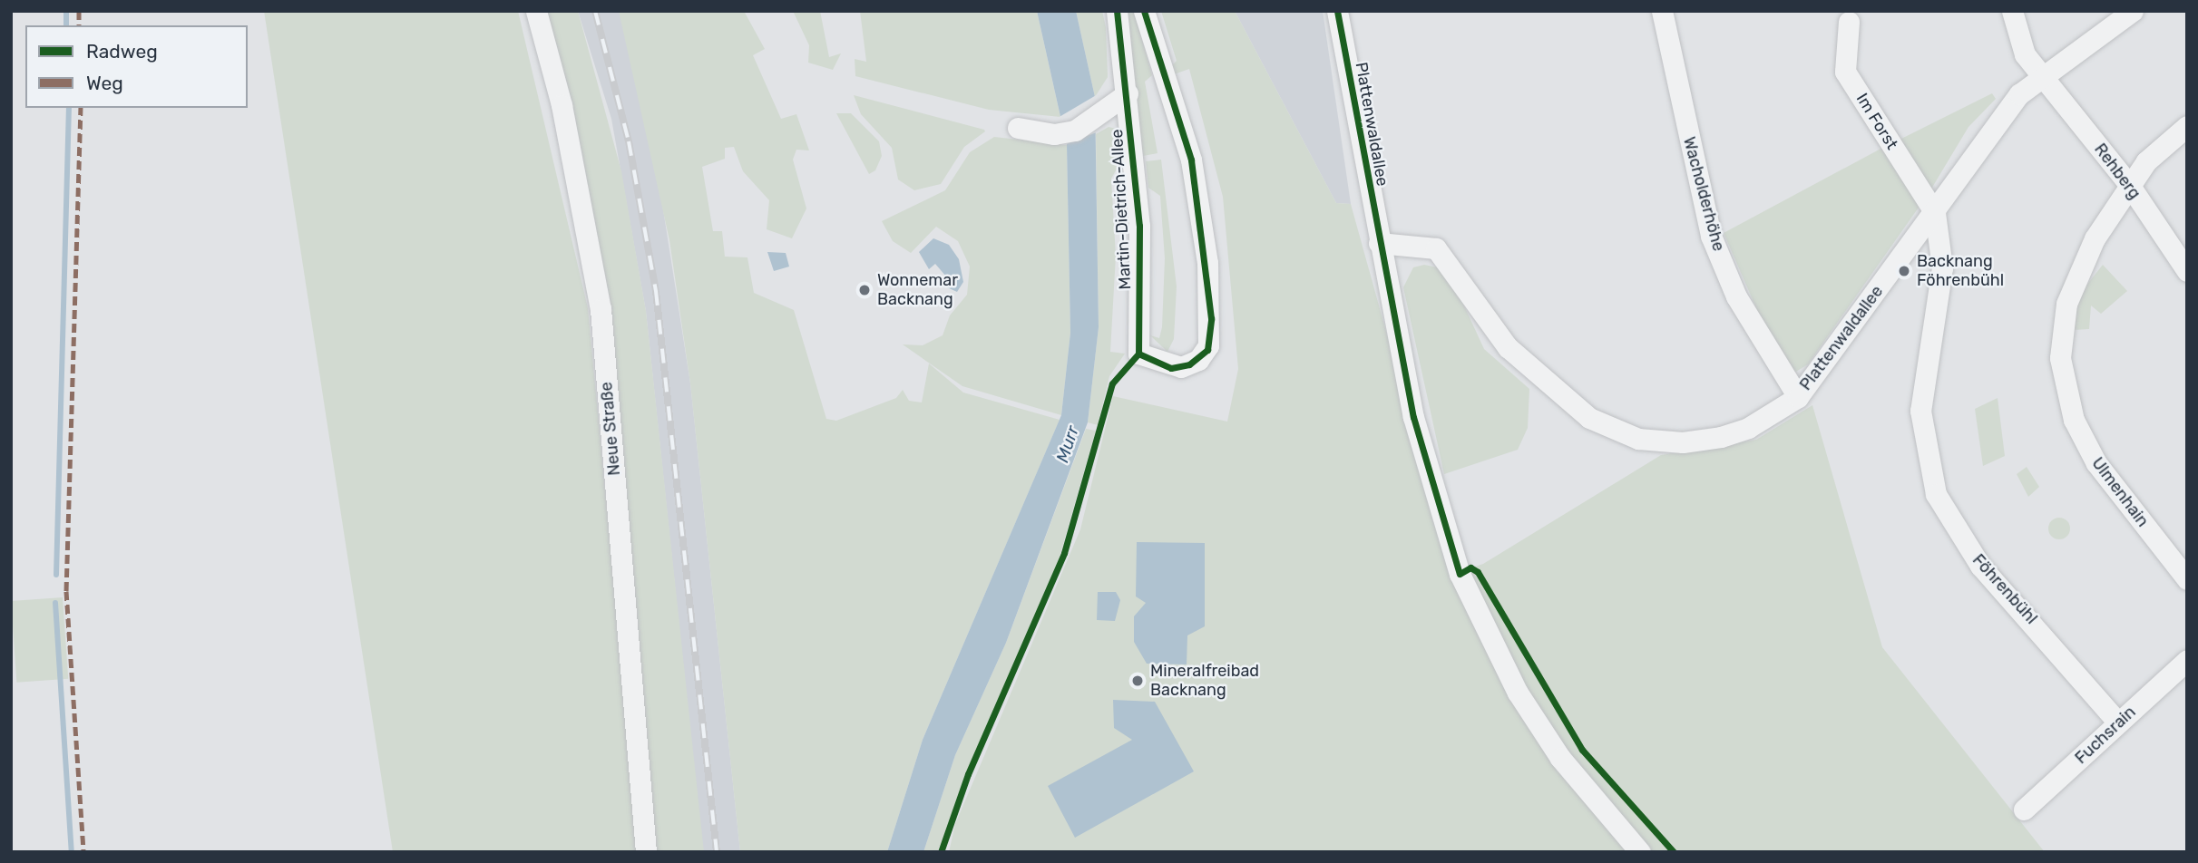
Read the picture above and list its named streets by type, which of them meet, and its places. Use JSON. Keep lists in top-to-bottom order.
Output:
{
  "streets": {
    "street": [
      "Im Forst",
      "Plattenwaldallee",
      "Rehberg",
      "Wacholderhöhe",
      "Martin-Dietrich-Allee",
      "Neue Straße",
      "Ulmenhain",
      "Föhrenbühl",
      "Fuchsrain"
    ]
  },
  "crossings": [
    ["Im Forst", "Plattenwaldallee"],
    ["Im Forst", "Föhrenbühl"],
    ["Plattenwaldallee", "Rehberg"],
    ["Plattenwaldallee", "Wacholderhöhe"],
    ["Plattenwaldallee", "Föhrenbühl"],
    ["Rehberg", "Ulmenhain"],
    ["Föhrenbühl", "Fuchsrain"]
  ],
  "water": ["Murr"],
  "places": ["Backnang Föhrenbühl", "Wonnemar Backnang", "Mineralfreibad Backnang"],
  "legend": ["Radweg", "Weg"]
}
